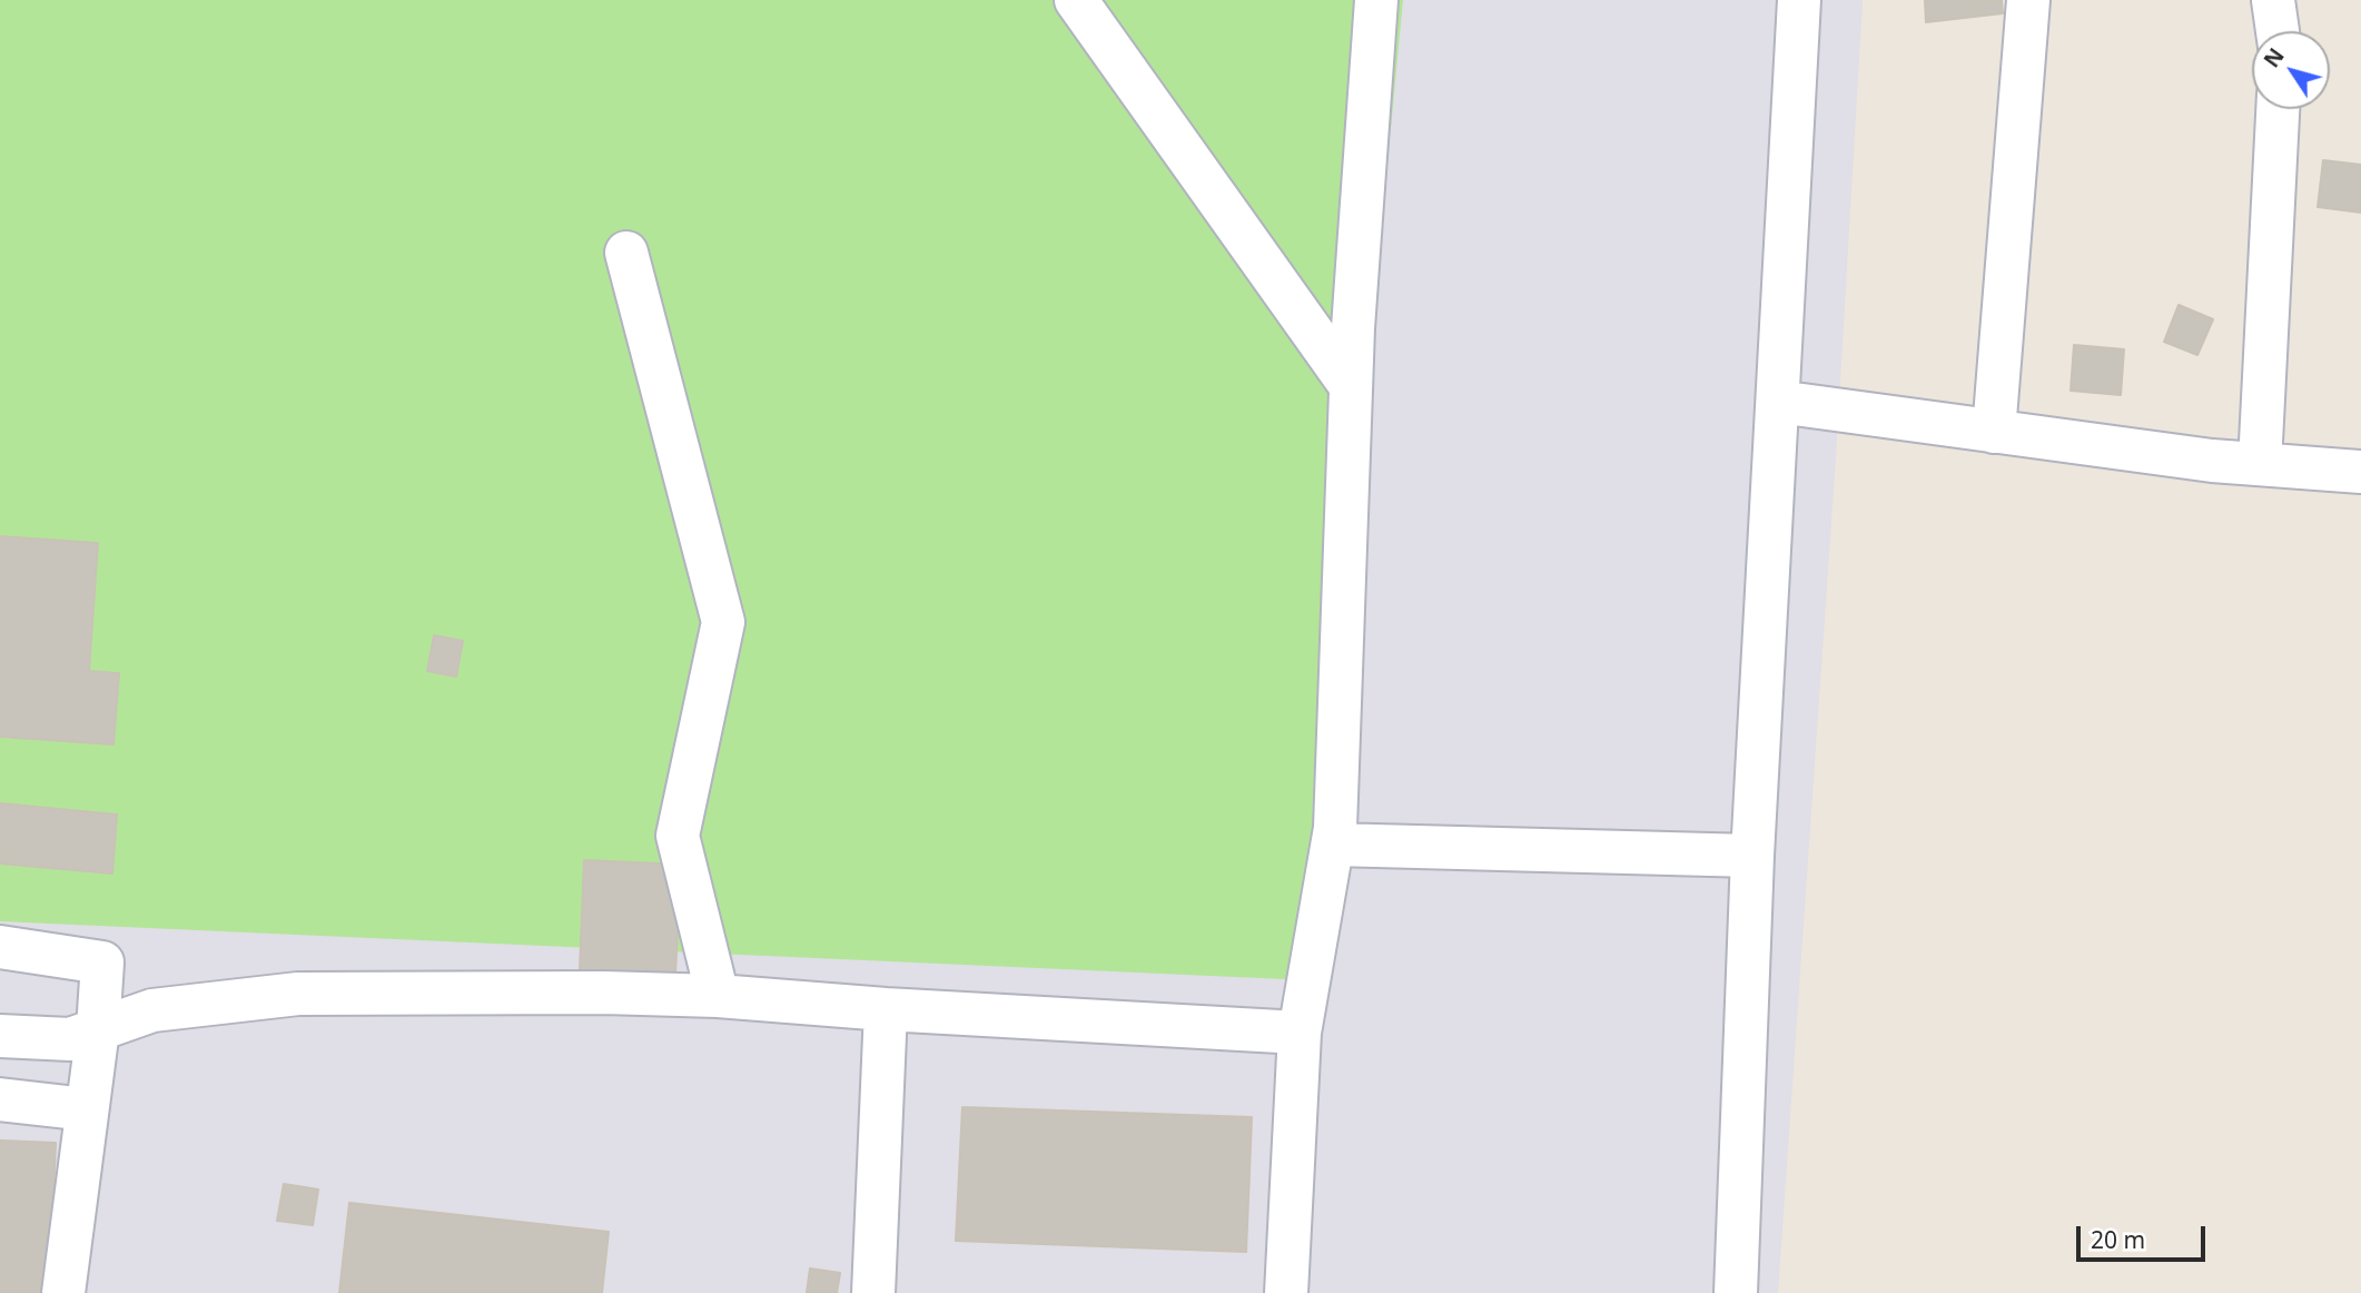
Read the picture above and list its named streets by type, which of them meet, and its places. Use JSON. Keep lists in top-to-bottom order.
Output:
{
  "scale_bar": "20 m",
  "north": "top left"
}
